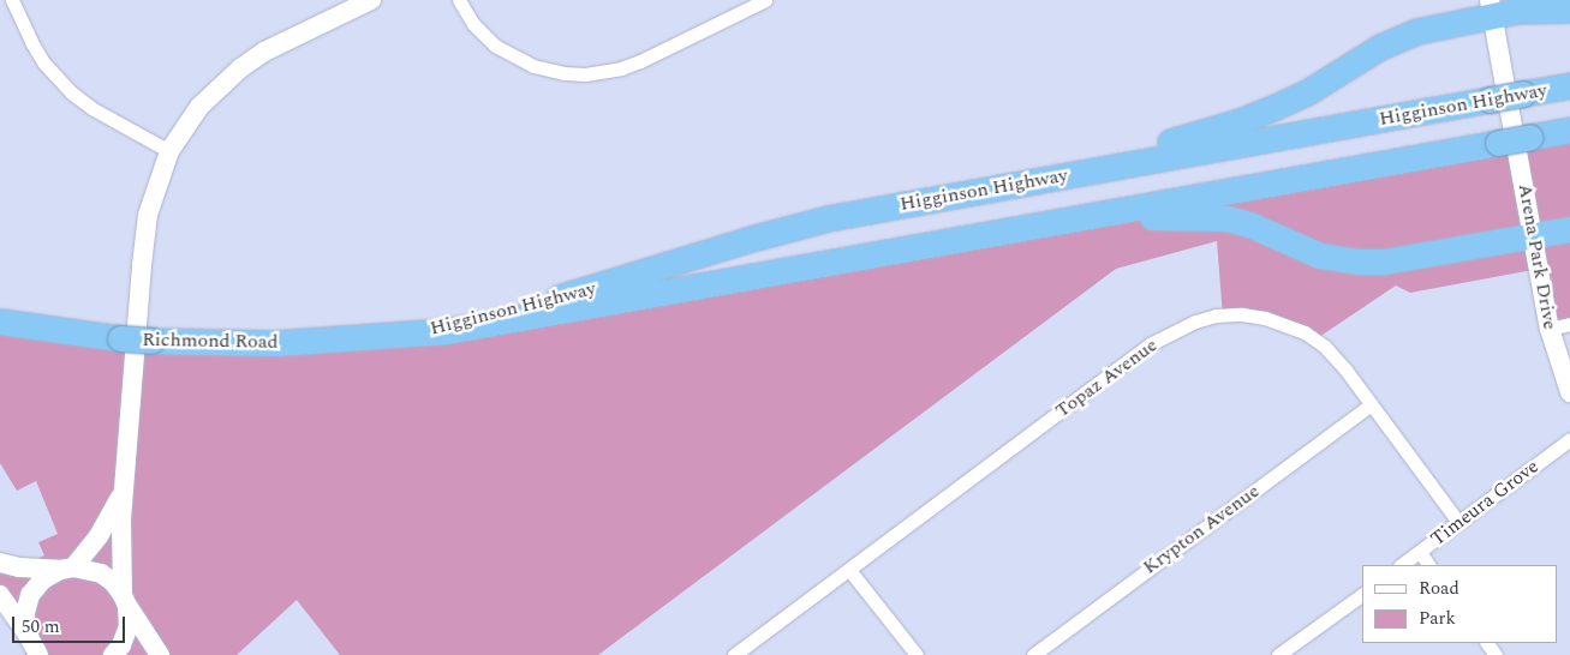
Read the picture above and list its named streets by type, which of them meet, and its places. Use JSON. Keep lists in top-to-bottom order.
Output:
{
  "streets": {
    "highway": ["Higginson Highway", "Richmond Road"],
    "street": [
      "Arena Park Drive",
      "Topaz Avenue",
      "Timeura Grove",
      "Krypton Avenue"
    ]
  },
  "crossings": [
    ["Higginson Highway", "Arena Park Drive"],
    ["Higginson Highway", "Richmond Road"],
    ["Topaz Avenue", "Timeura Grove"],
    ["Topaz Avenue", "Krypton Avenue"]
  ],
  "legend": ["Road", "Park"],
  "scale_bar": "50 m"
}
